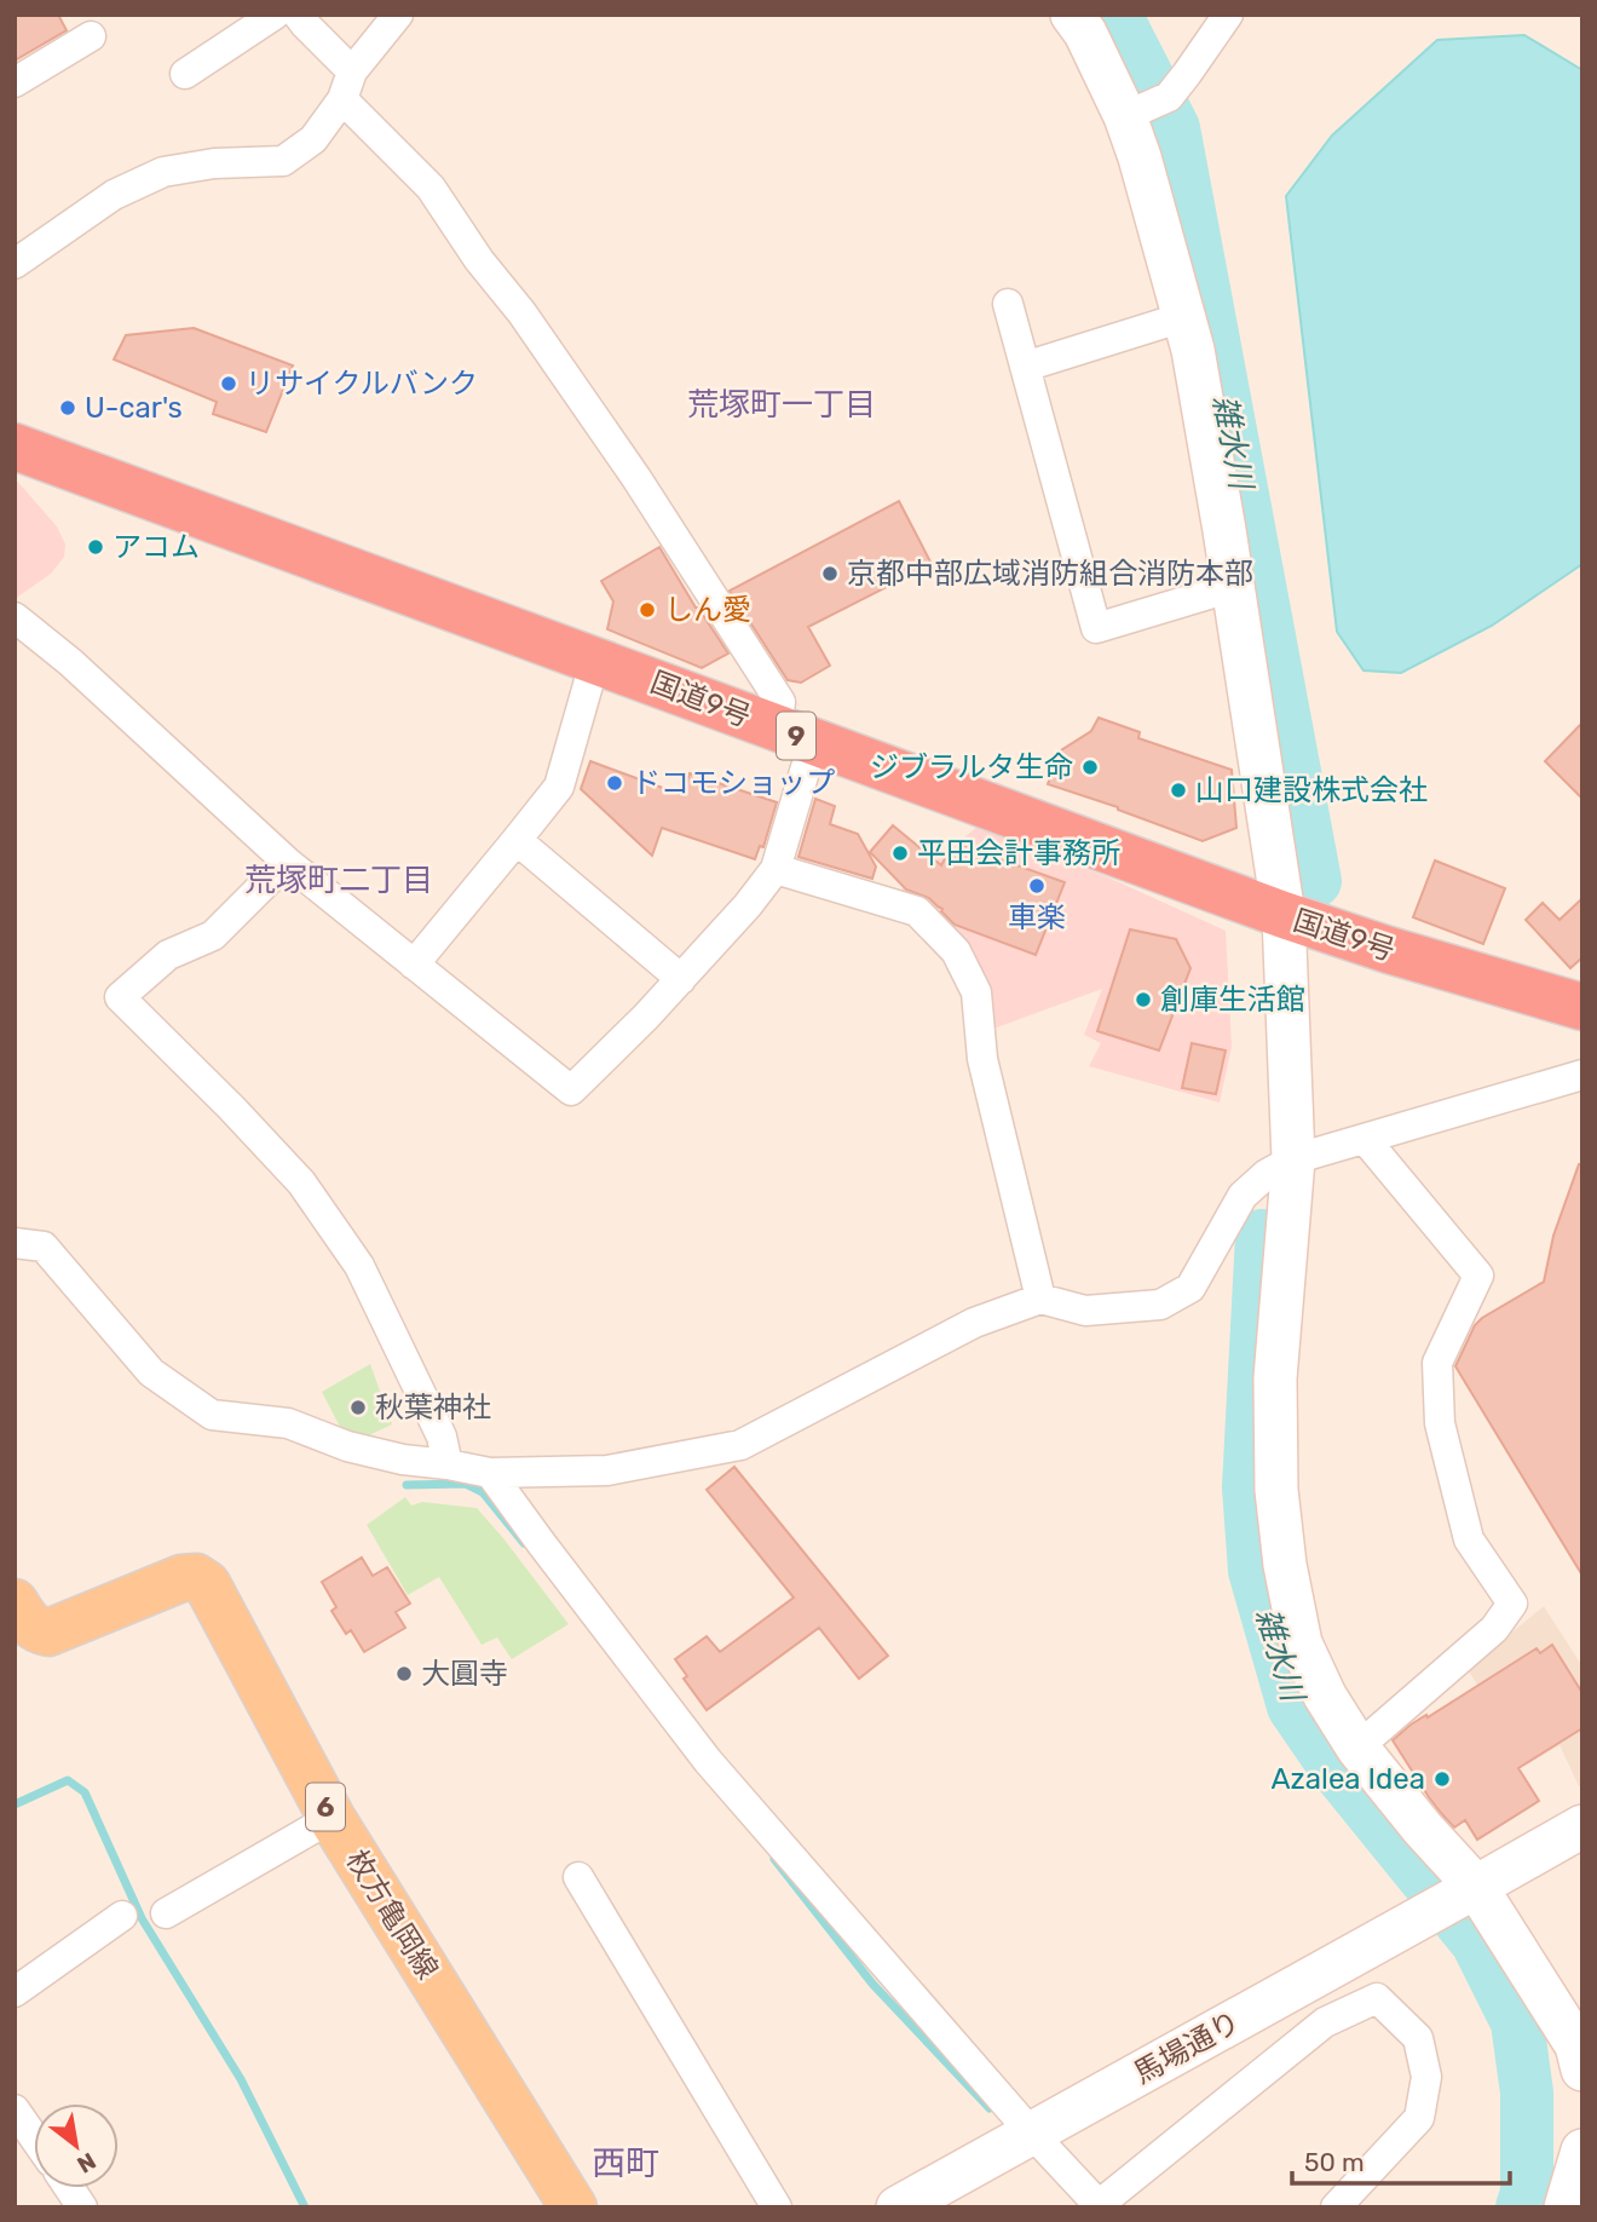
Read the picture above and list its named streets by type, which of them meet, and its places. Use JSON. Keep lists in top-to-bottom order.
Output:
{
  "streets": {
    "highway": ["国道9号", "9"],
    "main road": ["6", "枚方亀岡線"],
    "street": ["馬場通り"]
  },
  "districts": ["荒塚町一丁目", "荒塚町二丁目", "西町"],
  "water": ["雑水川"],
  "places": [
    "リサイクルバンク",
    "U-car's",
    "アコム",
    "京都中部広域消防組合消防本部",
    "しん愛",
    "ジブラルタ生命",
    "ドコモショップ",
    "山口建設株式会社",
    "平田会計事務所",
    "車楽",
    "創庫生活館",
    "秋葉神社",
    "大圓寺",
    "Azalea Idea"
  ],
  "scale_bar": "50 m",
  "north": "bottom right"
}
